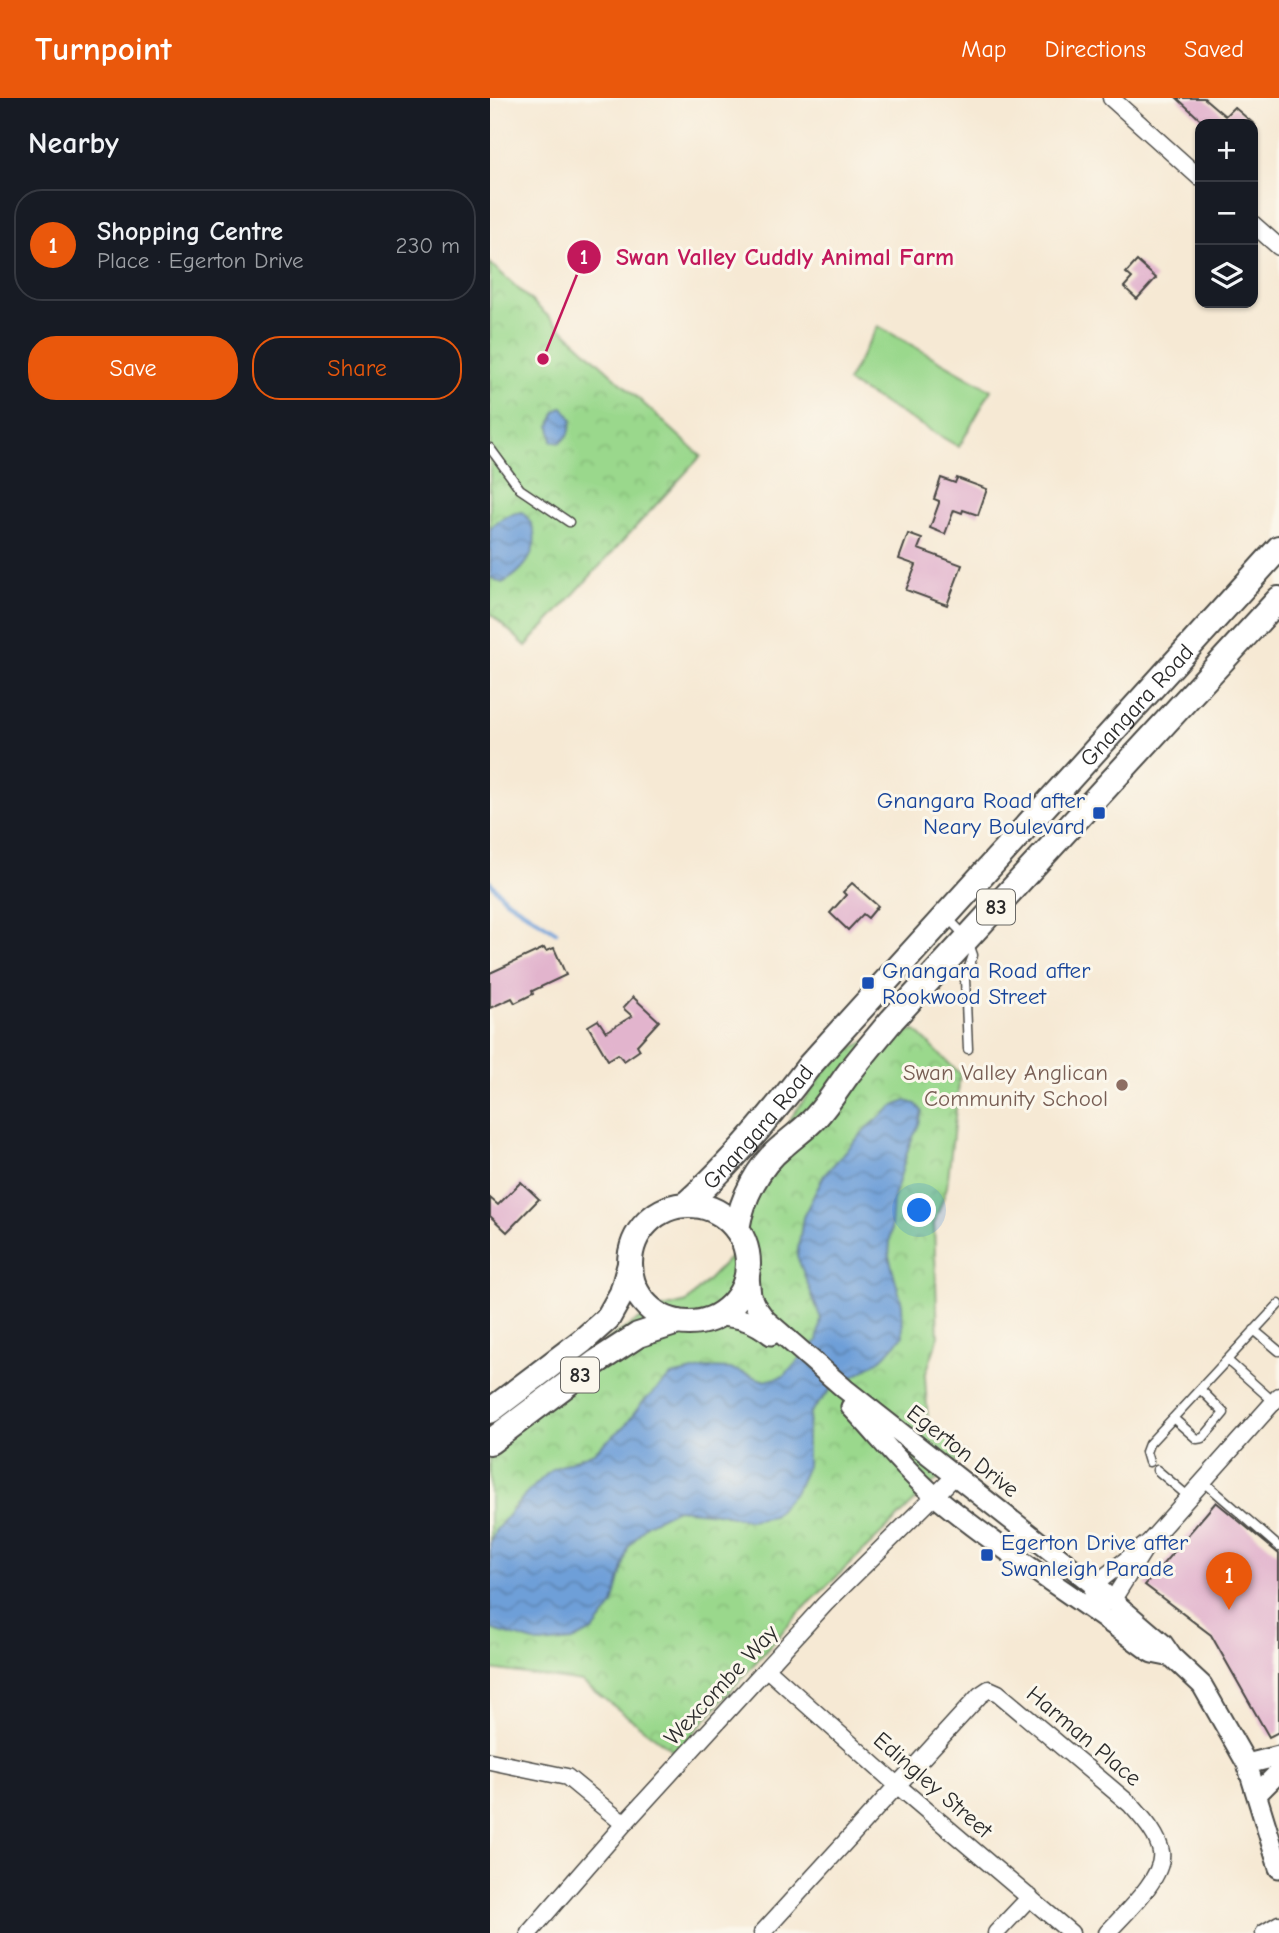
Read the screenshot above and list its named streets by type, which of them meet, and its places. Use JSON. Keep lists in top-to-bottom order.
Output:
{
  "streets": {
    "main road": ["Gnangara Road", "83"],
    "street": [
      "Egerton Drive",
      "Wexcombe Way",
      "Harman Place",
      "Edingley Street"
    ]
  },
  "crossings": [
    ["Gnangara Road", "83"],
    ["Gnangara Road", "Egerton Drive"],
    ["83", "Egerton Drive"],
    ["Egerton Drive", "Wexcombe Way"],
    ["Wexcombe Way", "Edingley Street"],
    ["Harman Place", "Edingley Street"]
  ],
  "places": {
    "other": ["Swan Valley Cuddly Animal Farm", "Swan Valley Anglican Community School"],
    "transit": ["Gnangara Road after Neary Boulevard", "Gnangara Road after Rookwood Street", "Egerton Drive after Swanleigh Parade"]
  },
  "page": {
    "header": "Turnpoint",
    "nav": ["Map", "Directions", "Saved"],
    "heading": "Nearby",
    "map_buttons": ["+", "−"],
    "list": [
      {
        "mark": "1",
        "name": "Shopping Centre",
        "note": "Place · Egerton Drive",
        "value": "230 m"
      }
    ],
    "buttons": ["Save", "Share"],
    "pins": "1"
  }
}
